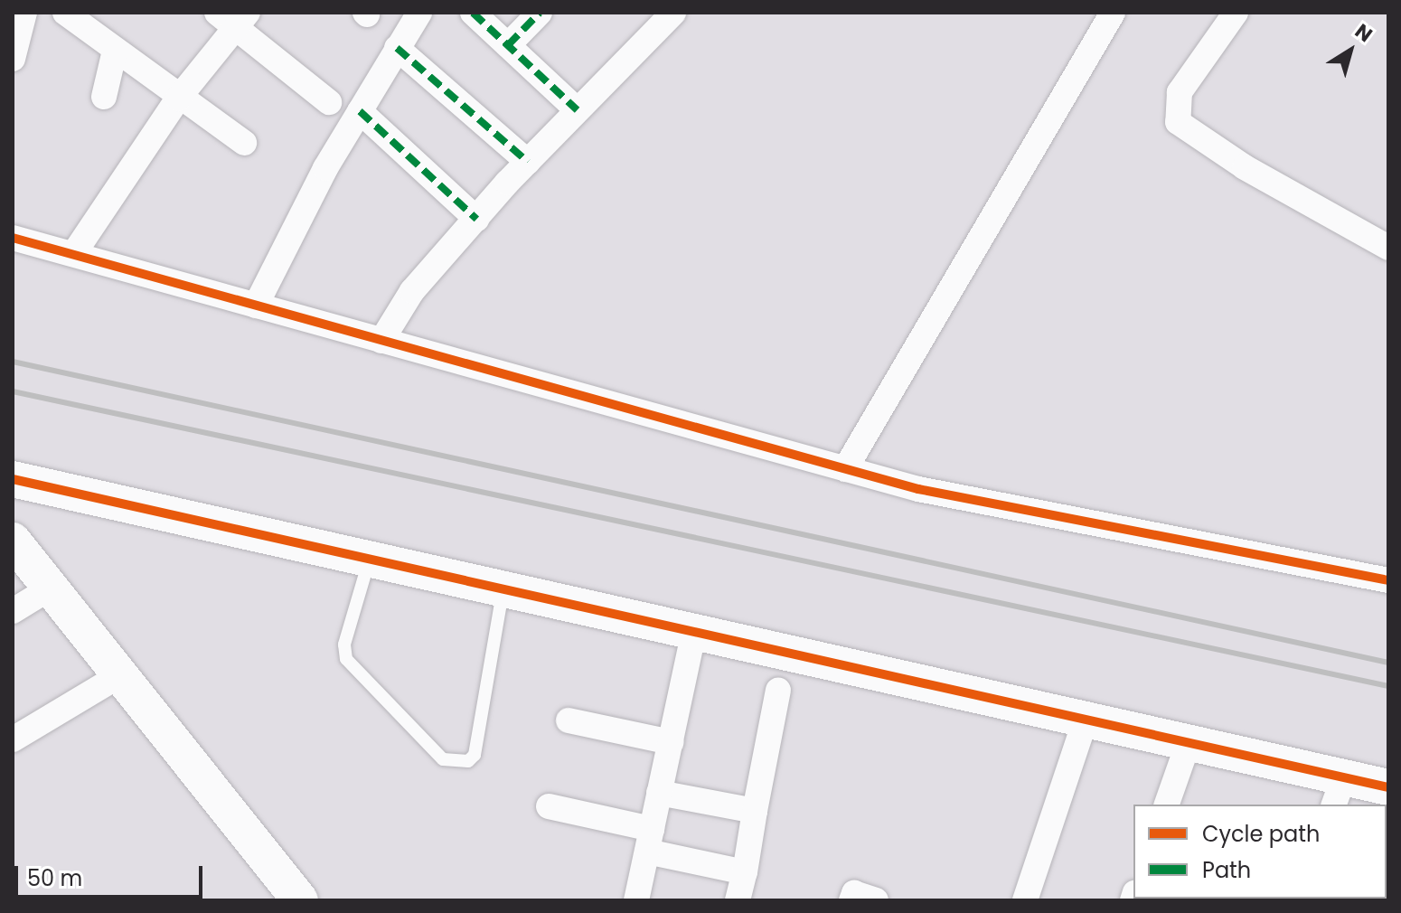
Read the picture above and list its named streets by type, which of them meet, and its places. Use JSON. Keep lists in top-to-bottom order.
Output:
{
  "legend": ["Cycle path", "Path"],
  "scale_bar": "50 m",
  "north": "top right"
}
